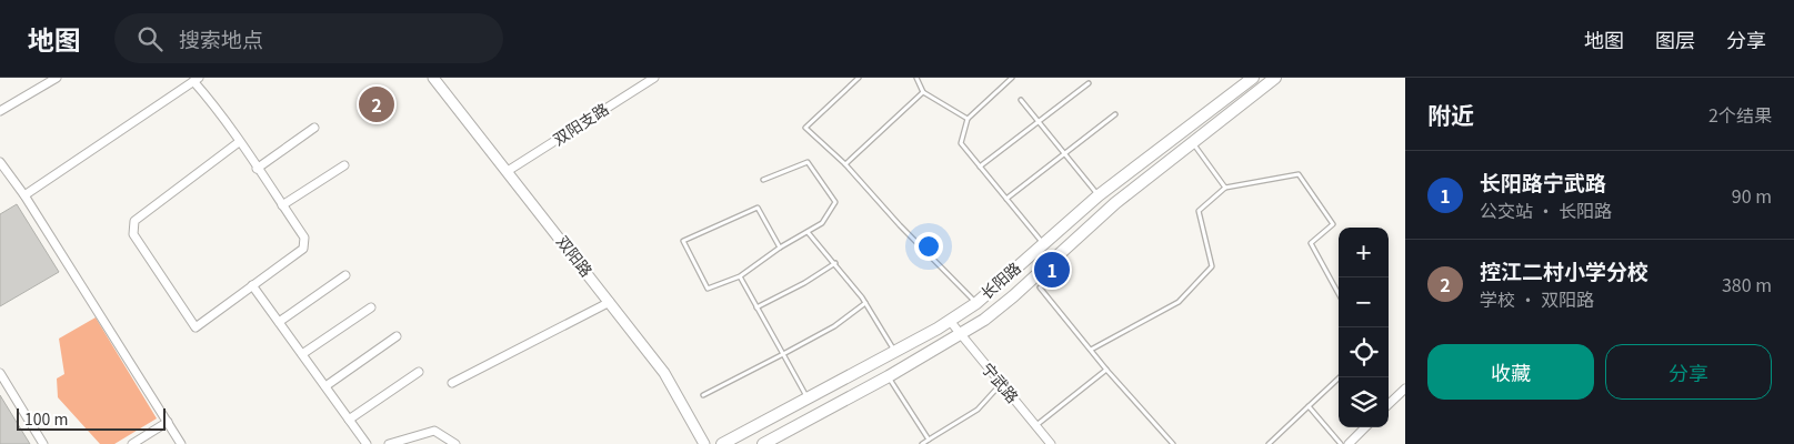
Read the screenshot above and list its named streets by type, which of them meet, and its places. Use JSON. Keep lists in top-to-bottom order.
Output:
{
  "streets": {
    "main road": ["长阳路"],
    "street": ["双阳支路", "双阳路", "宁武路"]
  },
  "crossings": [
    ["双阳支路", "双阳路"],
    ["长阳路", "宁武路"]
  ],
  "scale_bar": "100 m",
  "page": {
    "header": "地图",
    "search": "搜索地点",
    "nav": ["地图", "图层", "分享"],
    "heading": ["附近", "2个结果"],
    "pins": ["2", "1"],
    "list": [
      {
        "mark": "1",
        "name": "长阳路宁武路",
        "note": "公交站 · 长阳路",
        "value": "90 m"
      },
      {
        "mark": "2",
        "name": "控江二村小学分校",
        "note": "学校 · 双阳路",
        "value": "380 m"
      }
    ],
    "map_buttons": ["+", "−"],
    "buttons": ["收藏", "分享"],
    "scale": "100 m"
  }
}
